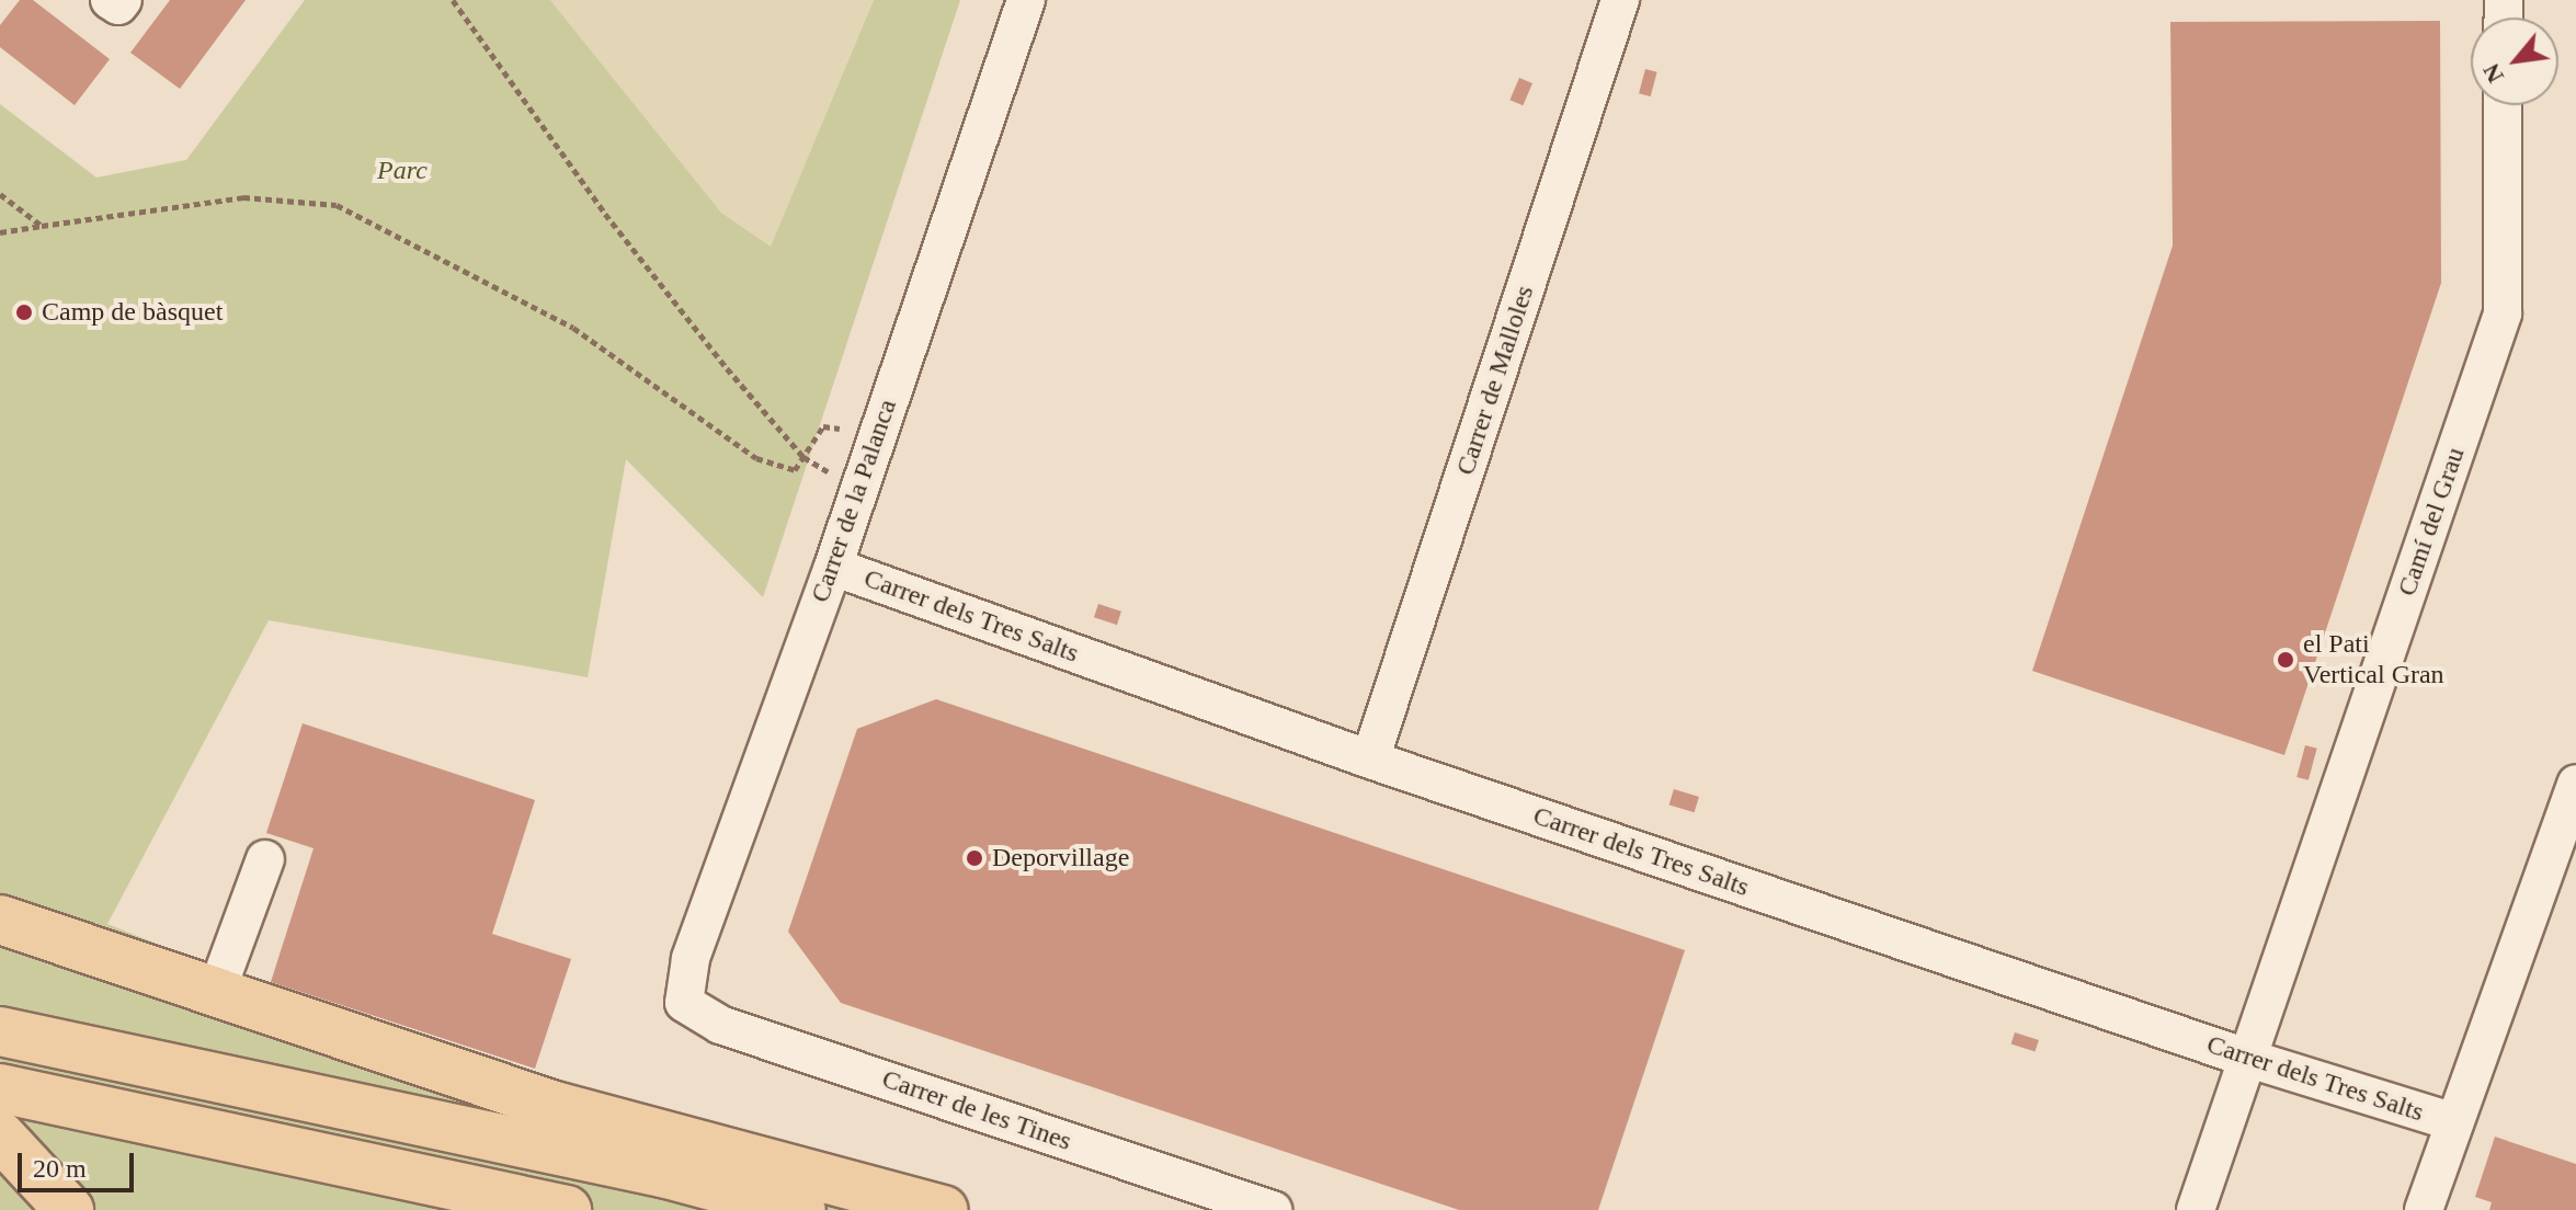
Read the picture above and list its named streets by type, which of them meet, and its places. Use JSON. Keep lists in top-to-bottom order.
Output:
{
  "streets": {
    "street": [
      "Carrer de Malloles",
      "Carrer de la Palanca",
      "Camí del Grau",
      "Carrer dels Tres Salts",
      "Carrer de les Tines"
    ]
  },
  "crossings": [
    ["Carrer de Malloles", "Carrer dels Tres Salts"],
    ["Carrer de la Palanca", "Carrer dels Tres Salts"],
    ["Carrer de la Palanca", "Carrer de les Tines"],
    ["Camí del Grau", "Carrer dels Tres Salts"]
  ],
  "parks": ["Parc"],
  "places": ["Camp de bàsquet", "el Pati Vertical Gran", "Deporvillage"],
  "scale_bar": "20 m",
  "north": "bottom left"
}
